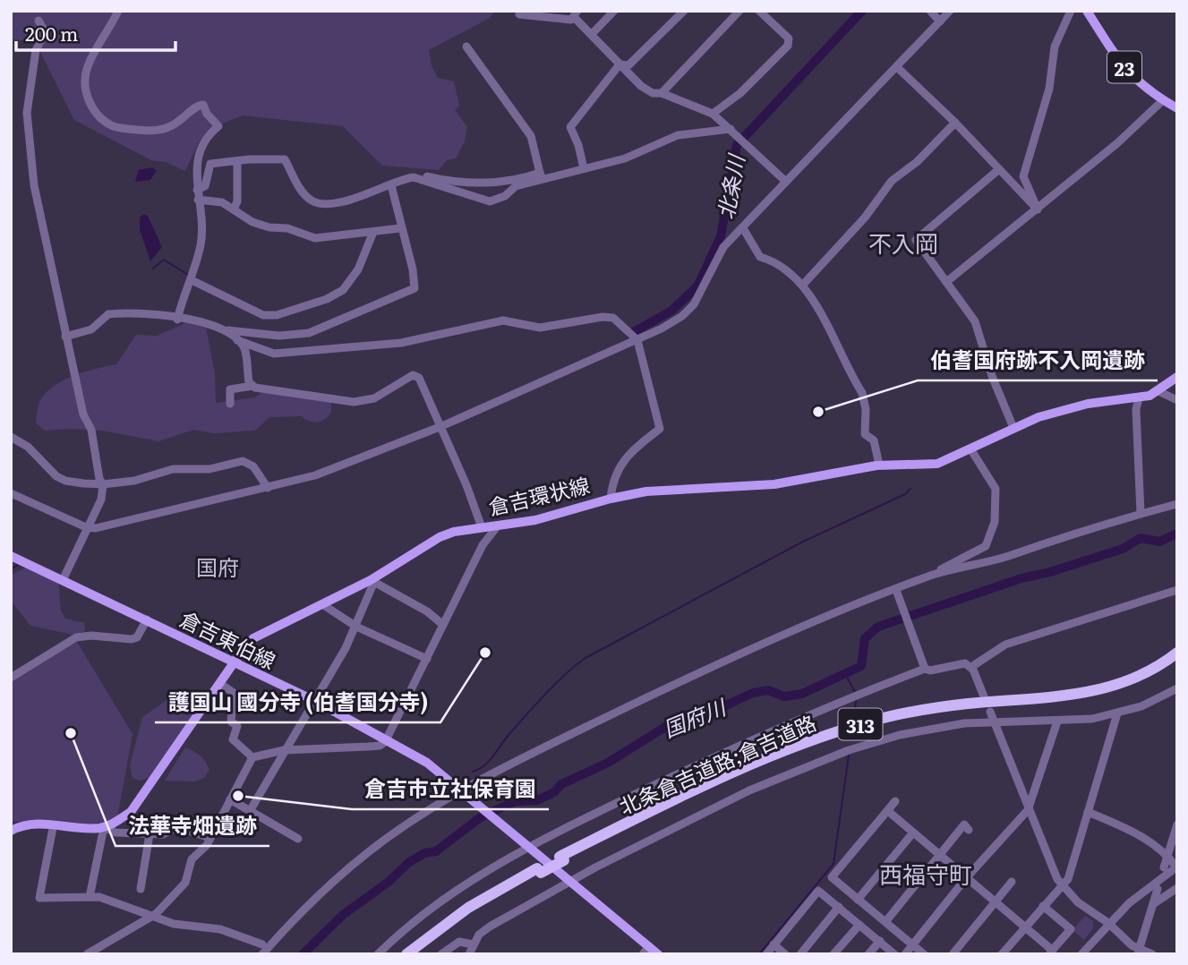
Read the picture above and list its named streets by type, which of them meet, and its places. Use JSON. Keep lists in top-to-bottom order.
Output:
{
  "streets": {
    "highway": ["313", "北条倉吉道路;倉吉道路"],
    "main road": ["23", "倉吉環状線", "倉吉東伯線"]
  },
  "crossings": [
    ["倉吉環状線", "倉吉東伯線"]
  ],
  "districts": ["不入岡", "国府", "西福守町"],
  "water": ["北条川", "国府川"],
  "places": [
    "伯耆国府跡不入岡遺跡",
    "護国山 國分寺 (伯耆国分寺)",
    "法華寺畑遺跡",
    "倉吉市立社保育園"
  ],
  "scale_bar": "200 m"
}
